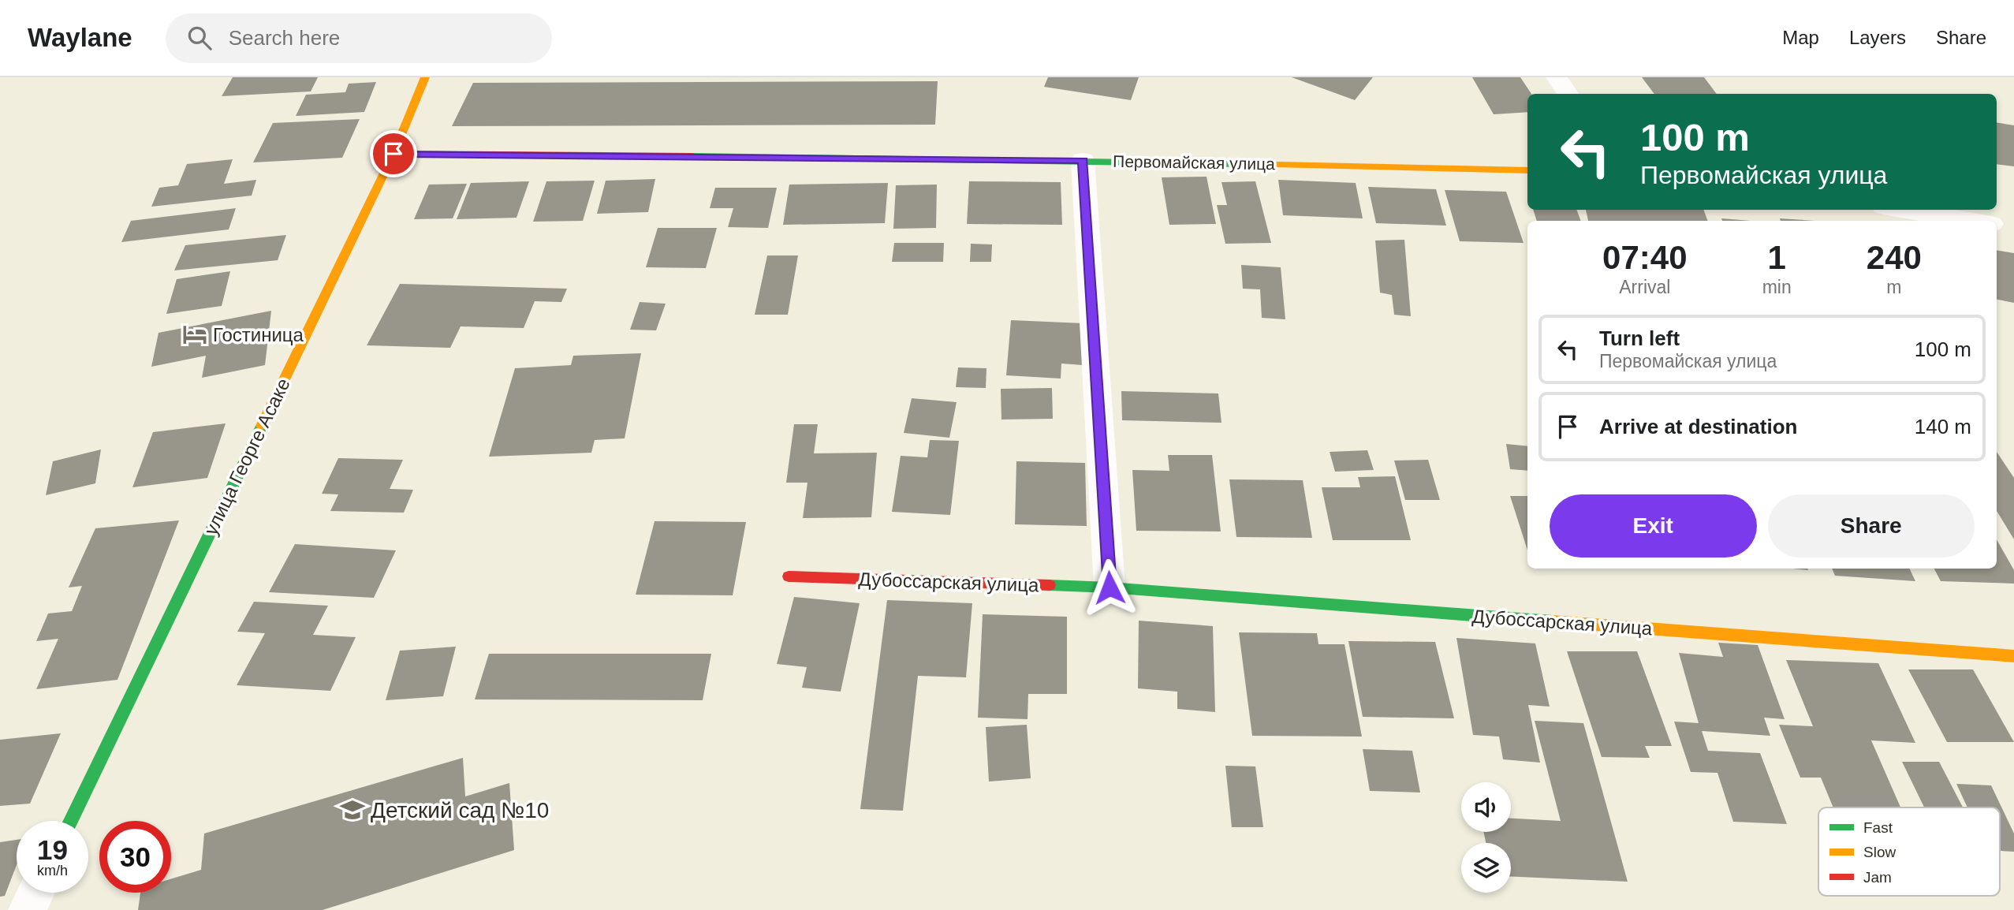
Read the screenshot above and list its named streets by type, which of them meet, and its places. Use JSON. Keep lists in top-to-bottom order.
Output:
{
  "streets": {
    "street": ["Первомайская улица", "улица Георге Асаке", "Дубоссарская улица"]
  },
  "crossings": [
    ["Первомайская улица", "улица Георге Асаке"]
  ],
  "places": {
    "hotel": ["Гостиница"],
    "school or university": ["Детский сад №10"]
  },
  "legend": ["Fast", "Slow", "Jam"],
  "page": {
    "header": "Waylane",
    "search": "Search here",
    "nav": ["Map", "Layers", "Share"],
    "turn": ["100 m", "Первомайская улица"],
    "eta": [
      "07:40",
      "Arrival",
      "1",
      "min",
      "240",
      "m"
    ],
    "list": [
      {
        "name": "Turn left",
        "note": "Первомайская улица",
        "value": "100 m"
      },
      {
        "name": "Arrive at destination",
        "value": "140 m"
      }
    ],
    "buttons": ["Exit", "Share"],
    "speed": "19 km/h",
    "limit": "30"
  }
}
